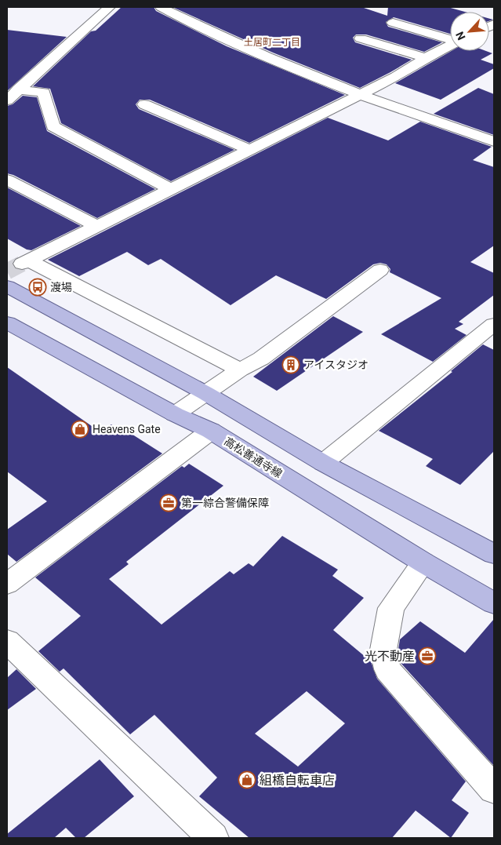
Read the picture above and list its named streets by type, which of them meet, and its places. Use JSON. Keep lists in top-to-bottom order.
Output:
{
  "streets": {
    "main road": ["高松善通寺線"]
  },
  "districts": ["土居町二丁目"],
  "places": {
    "bus stop": ["渡場"],
    "building": ["アイスタジオ"],
    "shop": ["Heavens Gate", "組橋自転車店"],
    "office": ["第一綜合警備保障", "光不動産"]
  },
  "north": "bottom left"
}
